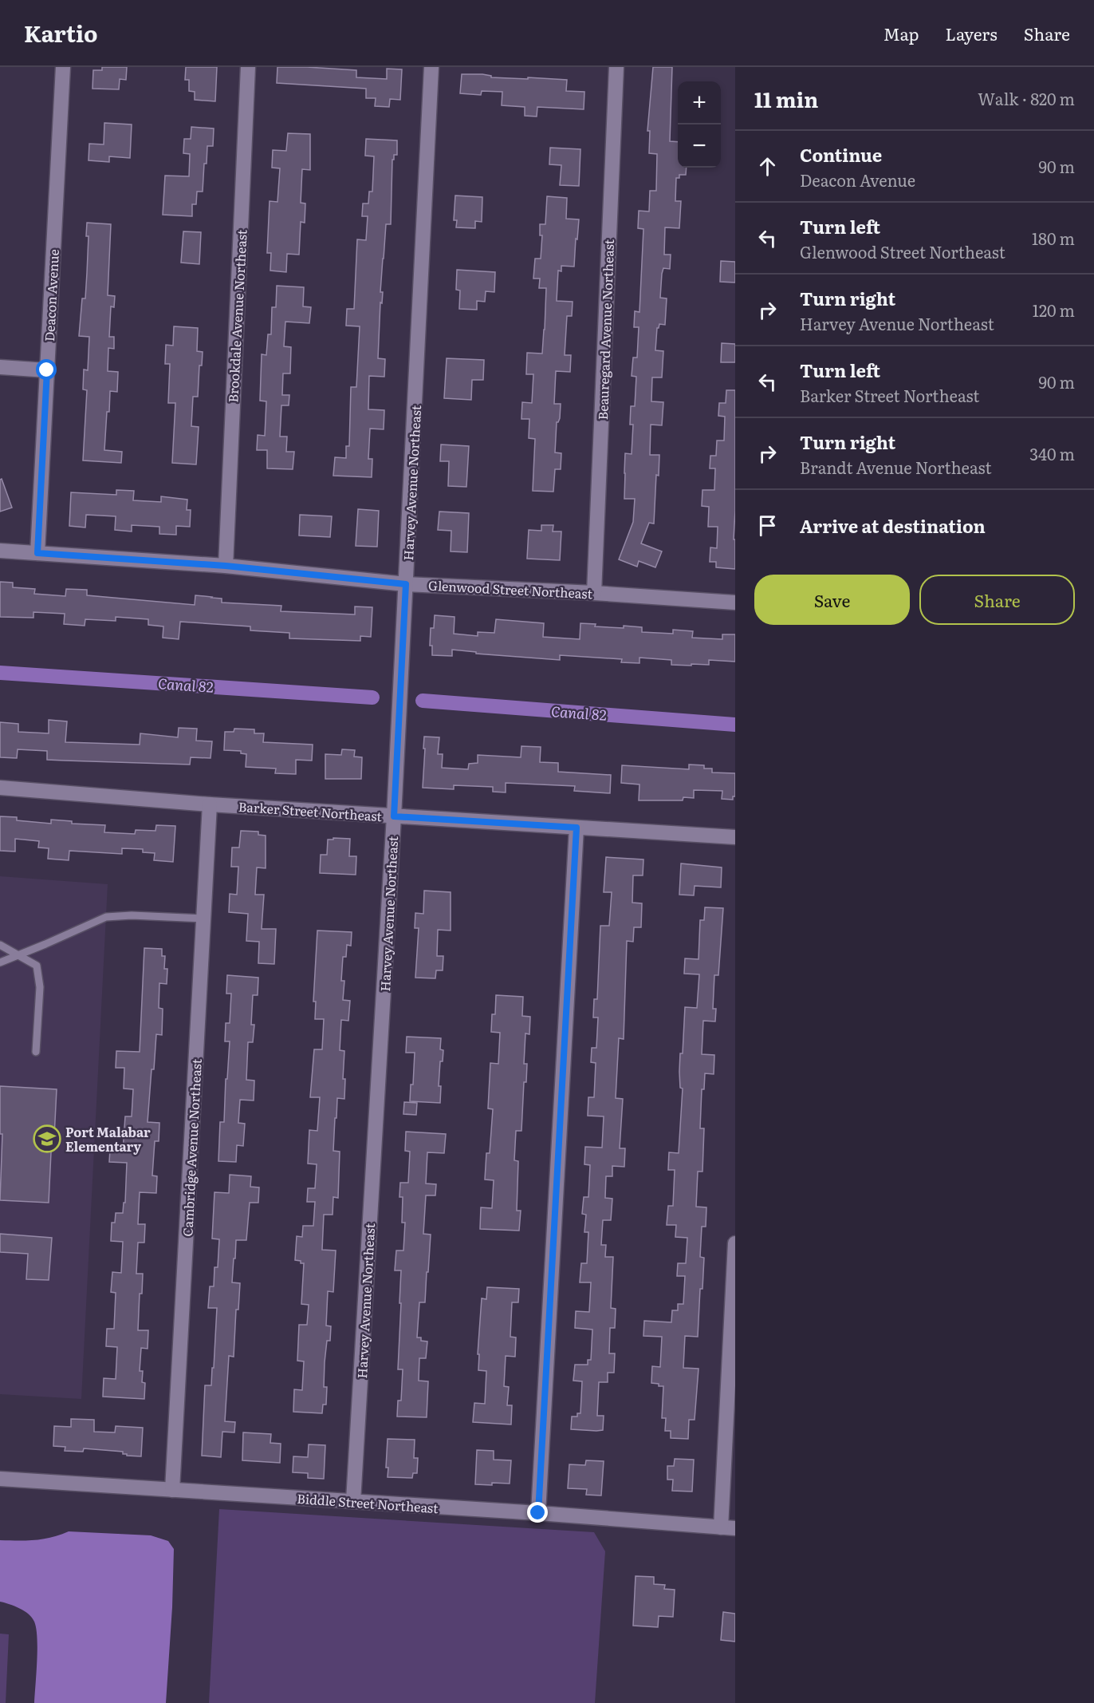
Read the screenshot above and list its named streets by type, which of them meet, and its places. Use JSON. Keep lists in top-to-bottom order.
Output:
{
  "streets": {
    "street": [
      "Deacon Avenue",
      "Brookdale Avenue Northeast",
      "Beauregard Avenue Northeast",
      "Harvey Avenue Northeast",
      "Glenwood Street Northeast",
      "Barker Street Northeast",
      "Cambridge Avenue Northeast",
      "Biddle Street Northeast"
    ]
  },
  "crossings": [
    ["Deacon Avenue", "Glenwood Street Northeast"],
    ["Brookdale Avenue Northeast", "Glenwood Street Northeast"],
    ["Beauregard Avenue Northeast", "Glenwood Street Northeast"],
    ["Harvey Avenue Northeast", "Glenwood Street Northeast"],
    ["Harvey Avenue Northeast", "Barker Street Northeast"],
    ["Harvey Avenue Northeast", "Biddle Street Northeast"],
    ["Barker Street Northeast", "Cambridge Avenue Northeast"],
    ["Cambridge Avenue Northeast", "Biddle Street Northeast"]
  ],
  "water": ["Canal 82"],
  "places": {
    "school or university": ["Port Malabar Elementary"]
  },
  "page": {
    "header": "Kartio",
    "nav": ["Map", "Layers", "Share"],
    "heading": ["11 min", "Walk · 820 m"],
    "map_buttons": ["+", "−"],
    "list": [
      ["Continue", "Deacon Avenue", "90 m"],
      ["Turn left", "Glenwood Street Northeast", "180 m"],
      ["Turn right", "Harvey Avenue Northeast", "120 m"],
      ["Turn left", "Barker Street Northeast", "90 m"],
      ["Turn right", "Brandt Avenue Northeast", "340 m"],
      "Arrive at destination"
    ],
    "buttons": ["Save", "Share"]
  }
}
